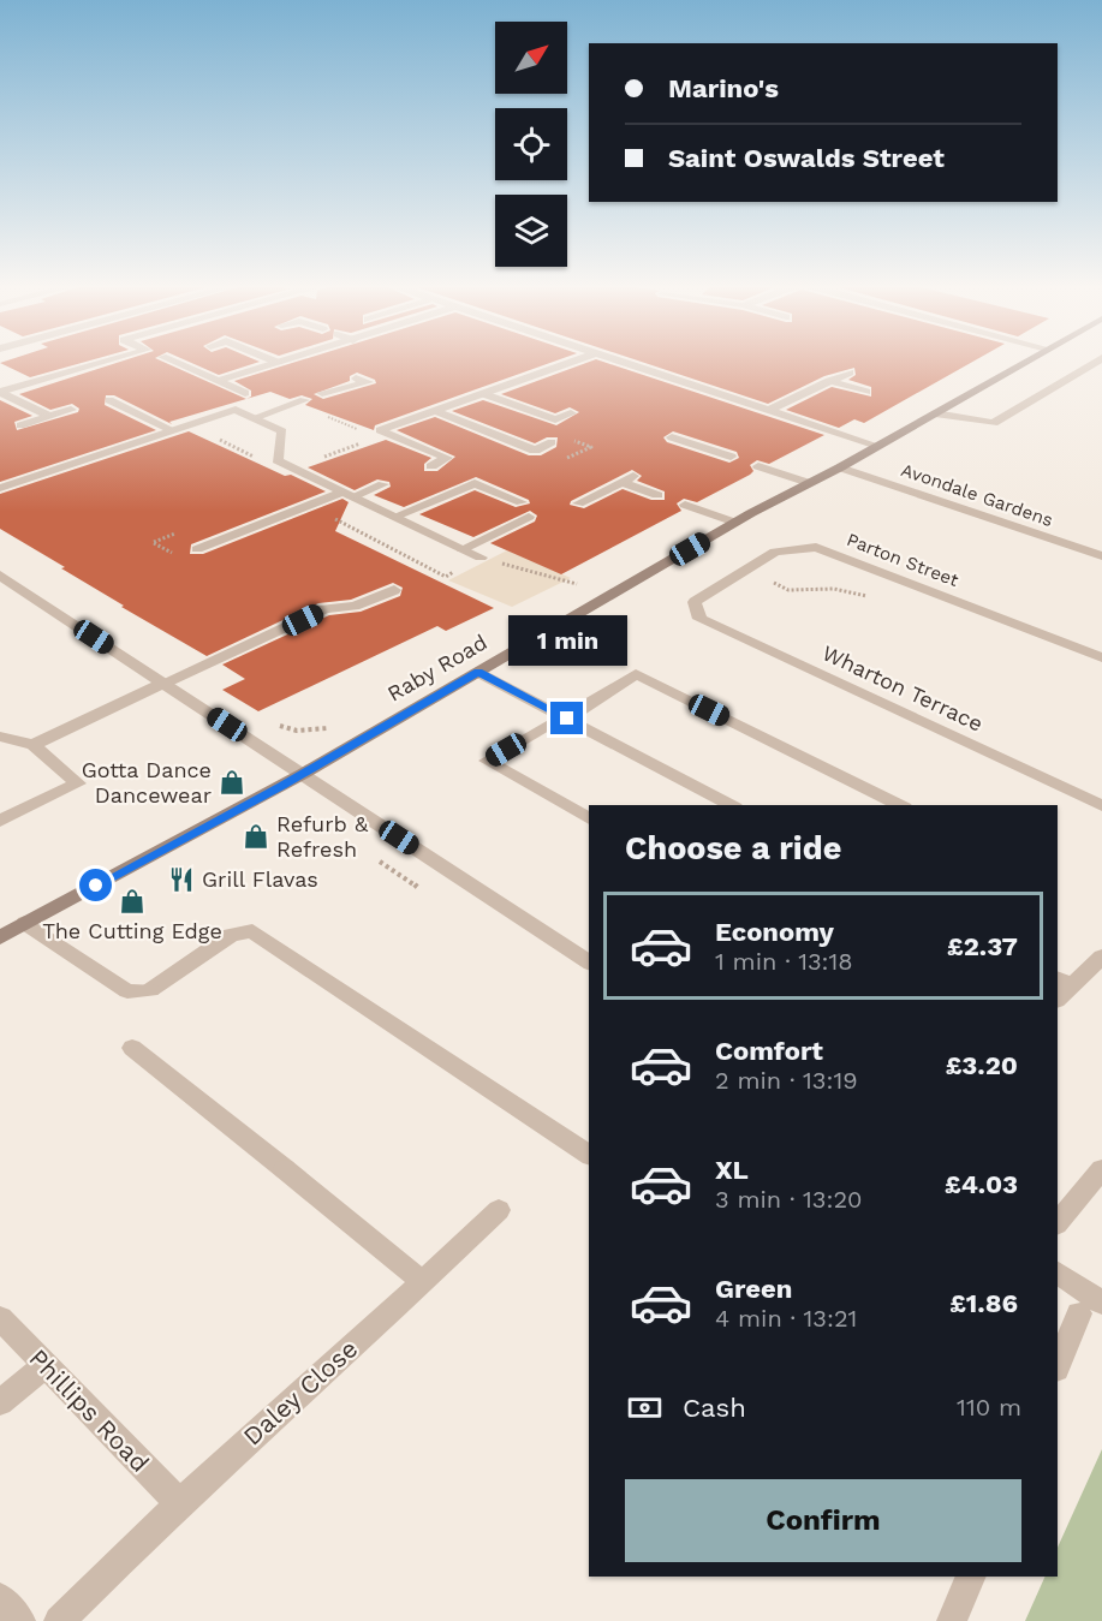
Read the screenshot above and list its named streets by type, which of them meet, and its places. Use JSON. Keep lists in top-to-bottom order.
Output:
{
  "streets": {
    "street": [
      "Avondale Gardens",
      "Parton Street",
      "Raby Road",
      "Wharton Terrace",
      "Daley Close",
      "Phillips Road"
    ]
  },
  "crossings": [
    ["Avondale Gardens", "Raby Road"],
    ["Parton Street", "Wharton Terrace"],
    ["Daley Close", "Phillips Road"]
  ],
  "places": {
    "shop": ["Gotta Dance Dancewear", "Refurb & Refresh", "The Cutting Edge"],
    "restaurant": ["Grill Flavas"]
  },
  "north": "top right",
  "page": {
    "banner": ["Marino's", "Saint Oswalds Street"],
    "bubble": "1 min",
    "heading": "Choose a ride",
    "list": [
      {
        "name": "Economy",
        "note": "1 min · 13:18",
        "value": "£2.37"
      },
      {
        "name": "Comfort",
        "note": "2 min · 13:19",
        "value": "£3.20"
      },
      {
        "name": "XL",
        "note": "3 min · 13:20",
        "value": "£4.03"
      },
      {
        "name": "Green",
        "note": "4 min · 13:21",
        "value": "£1.86"
      }
    ],
    "pay": ["Cash", "110 m"],
    "buttons": "Confirm"
  }
}
